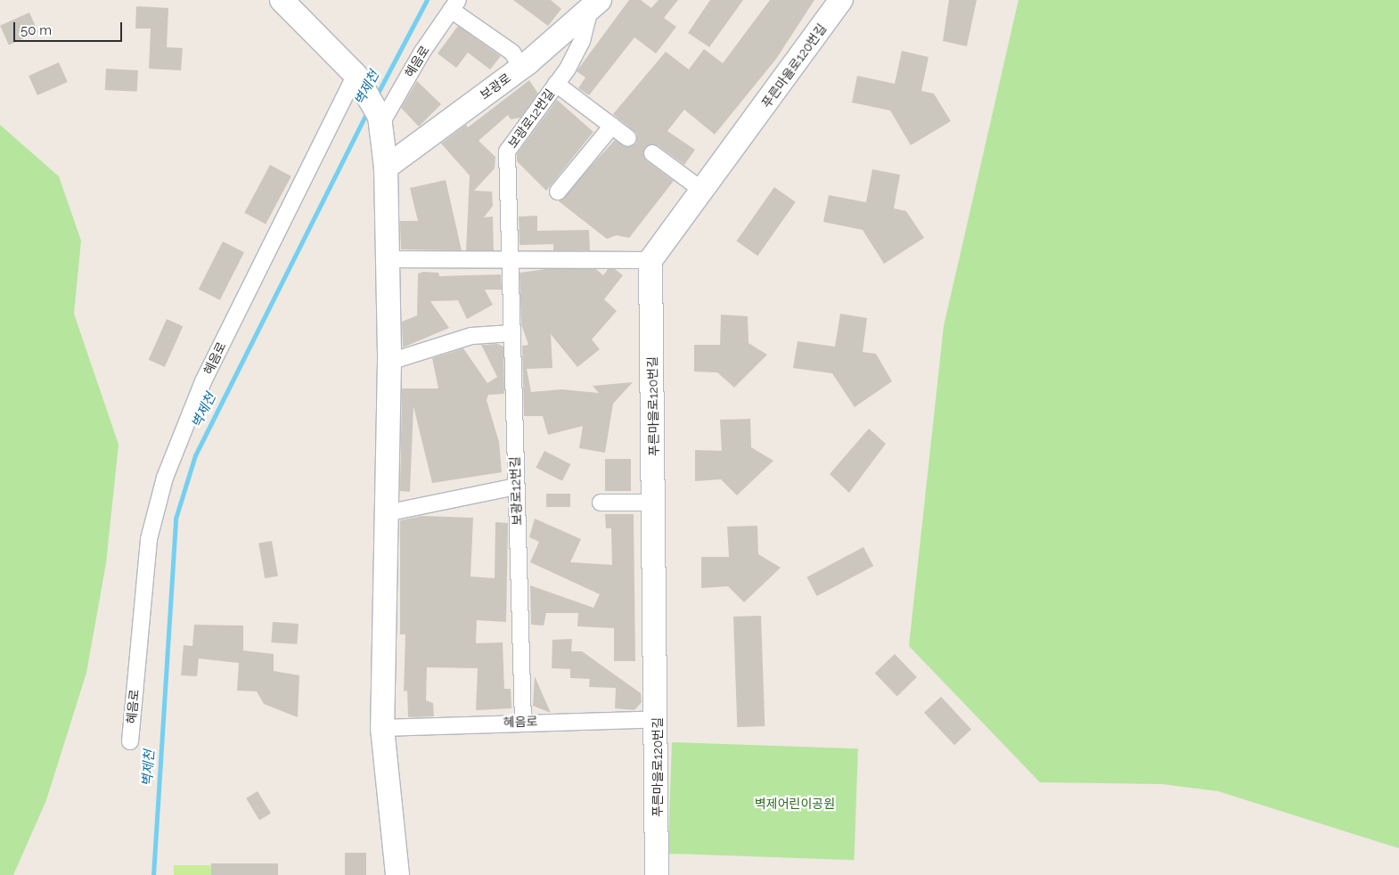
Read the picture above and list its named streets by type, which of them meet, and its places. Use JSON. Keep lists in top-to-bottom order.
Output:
{
  "streets": {
    "main road": ["푸른마을로120번길", "보광로"],
    "street": ["혜음로", "보광로12번길"]
  },
  "crossings": [
    ["혜음로", "푸른마을로120번길"],
    ["혜음로", "보광로12번길"],
    ["보광로", "보광로12번길"]
  ],
  "water": ["벽제천"],
  "parks": ["벽제어린이공원"],
  "scale_bar": "50 m"
}
